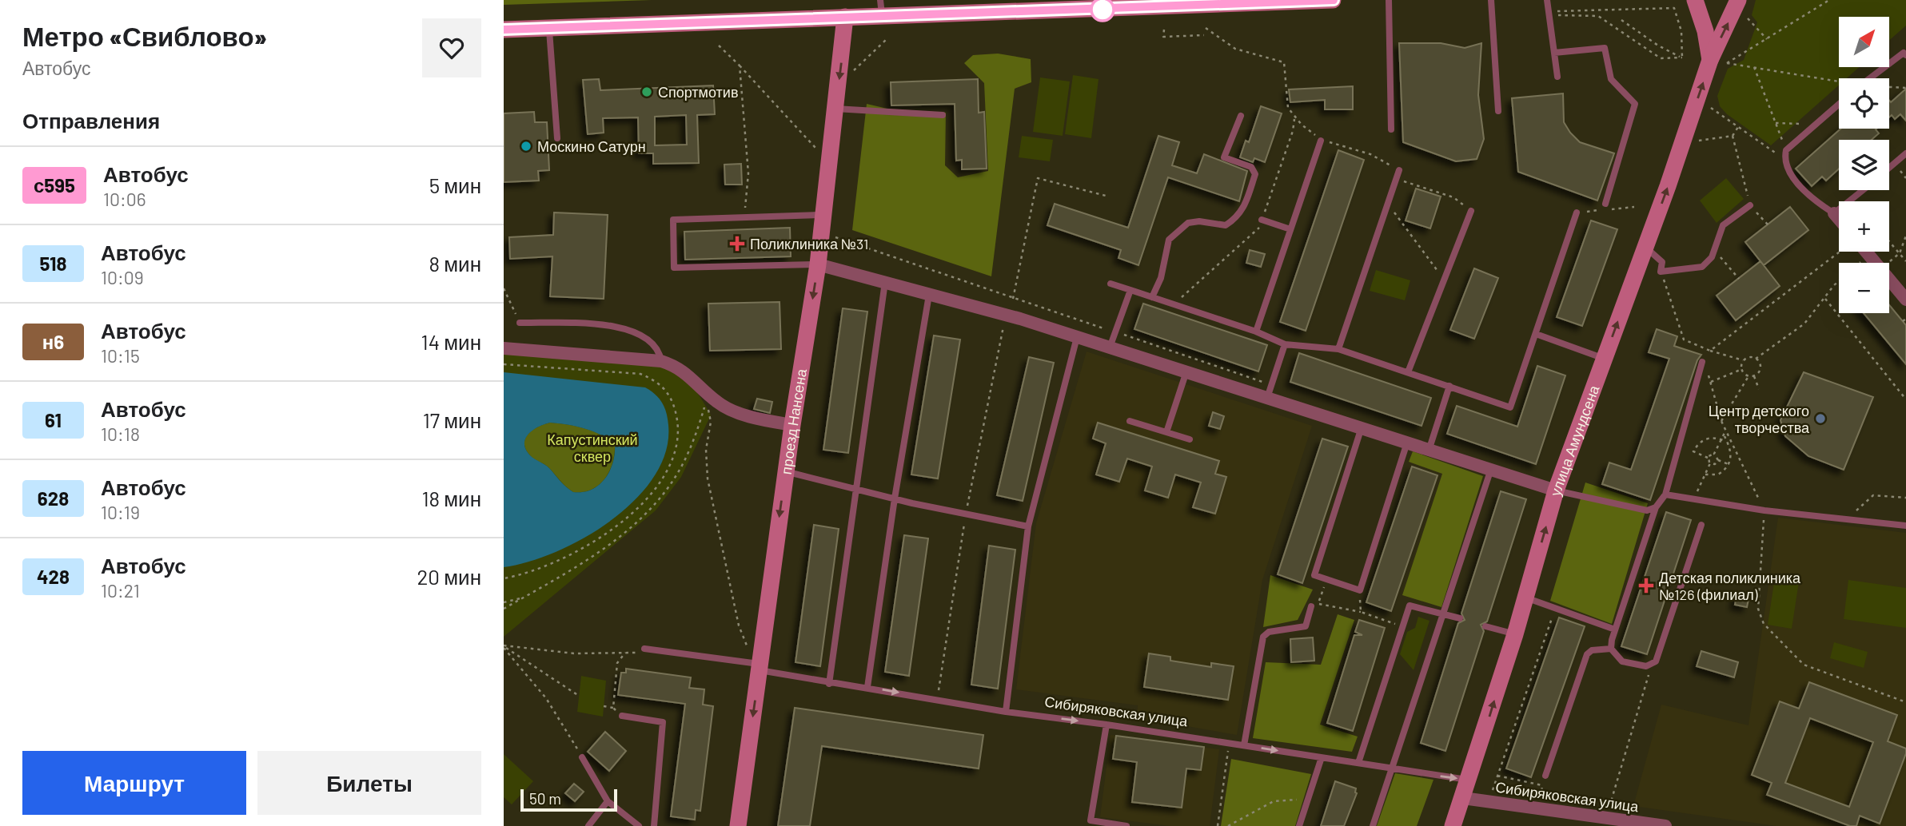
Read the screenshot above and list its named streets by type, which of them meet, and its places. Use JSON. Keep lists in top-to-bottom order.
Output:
{
  "streets": {
    "street": ["проезд Нансена", "улица Амундсена", "Сибиряковская улица"]
  },
  "crossings": [
    ["проезд Нансена", "Сибиряковская улица"],
    ["улица Амундсена", "Сибиряковская улица"]
  ],
  "one_way": ["проезд Нансена", "улица Амундсена", "Сибиряковская улица"],
  "parks": ["Капустинский сквер"],
  "places": {
    "other": ["Спортмотив", "Москино Сатурн", "Центр детского творчества"],
    "health": ["Поликлиника №31", "Детская поликлиника №126 (филиал)"]
  },
  "lines": ["bus line с595"],
  "scale_bar": "50 m",
  "north": "top right",
  "page": {
    "heading": [
      ["Метро «Свиблово»", "Автобус"],
      "Отправления"
    ],
    "map_buttons": ["+", "−"],
    "list": [
      {
        "mark": "с595",
        "name": "Автобус",
        "note": "10:06",
        "value": "5 мин"
      },
      {
        "mark": "518",
        "name": "Автобус",
        "note": "10:09",
        "value": "8 мин"
      },
      {
        "mark": "н6",
        "name": "Автобус",
        "note": "10:15",
        "value": "14 мин"
      },
      {
        "mark": "61",
        "name": "Автобус",
        "note": "10:18",
        "value": "17 мин"
      },
      {
        "mark": "628",
        "name": "Автобус",
        "note": "10:19",
        "value": "18 мин"
      },
      {
        "mark": "428",
        "name": "Автобус",
        "note": "10:21",
        "value": "20 мин"
      }
    ],
    "buttons": ["Маршрут", "Билеты"],
    "scale": "50 m"
  }
}
